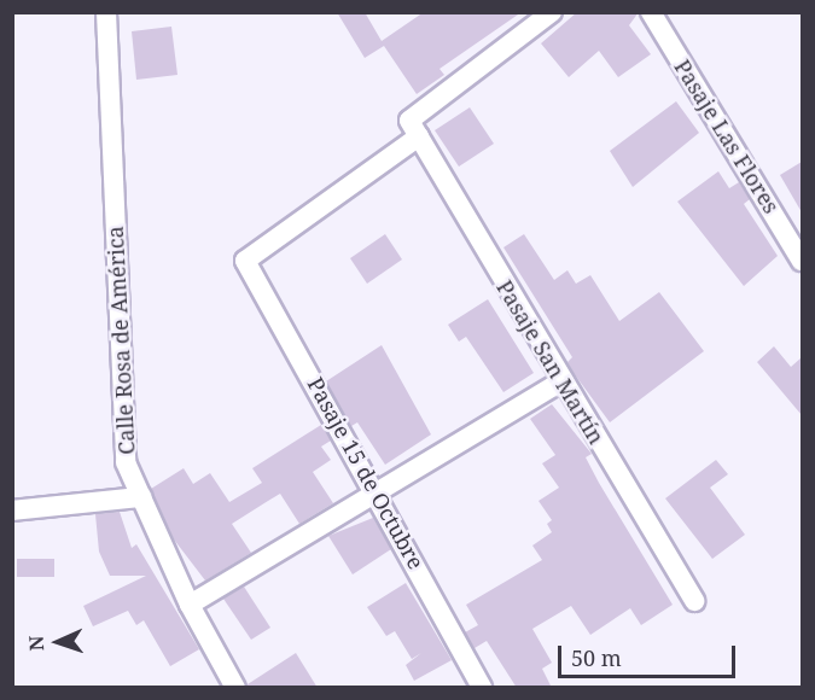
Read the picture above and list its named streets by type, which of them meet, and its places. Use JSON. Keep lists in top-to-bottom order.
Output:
{
  "streets": {
    "street": [
      "Pasaje Las Flores",
      "Calle Rosa de América",
      "Pasaje San Martín",
      "Pasaje 15 de Octubre"
    ]
  },
  "crossings": [
    ["Pasaje San Martín", "Pasaje 15 de Octubre"]
  ],
  "scale_bar": "50 m",
  "north": "left"
}
